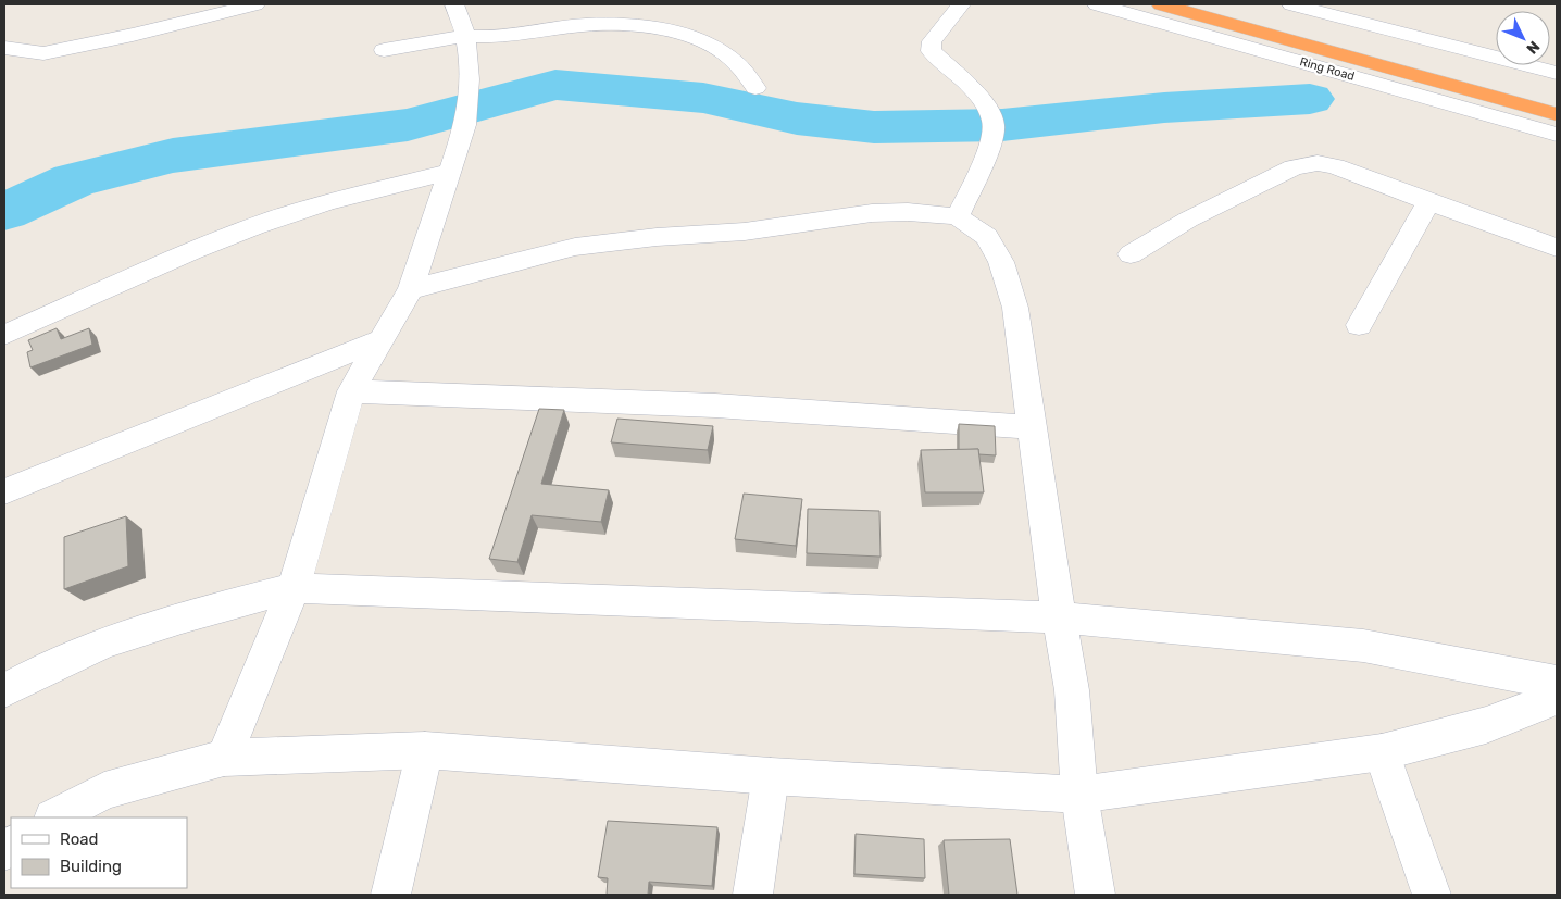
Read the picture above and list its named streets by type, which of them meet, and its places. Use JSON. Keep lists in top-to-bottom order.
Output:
{
  "streets": {
    "highway": ["Ring Road"]
  },
  "legend": ["Road", "Building"],
  "north": "bottom right"
}
